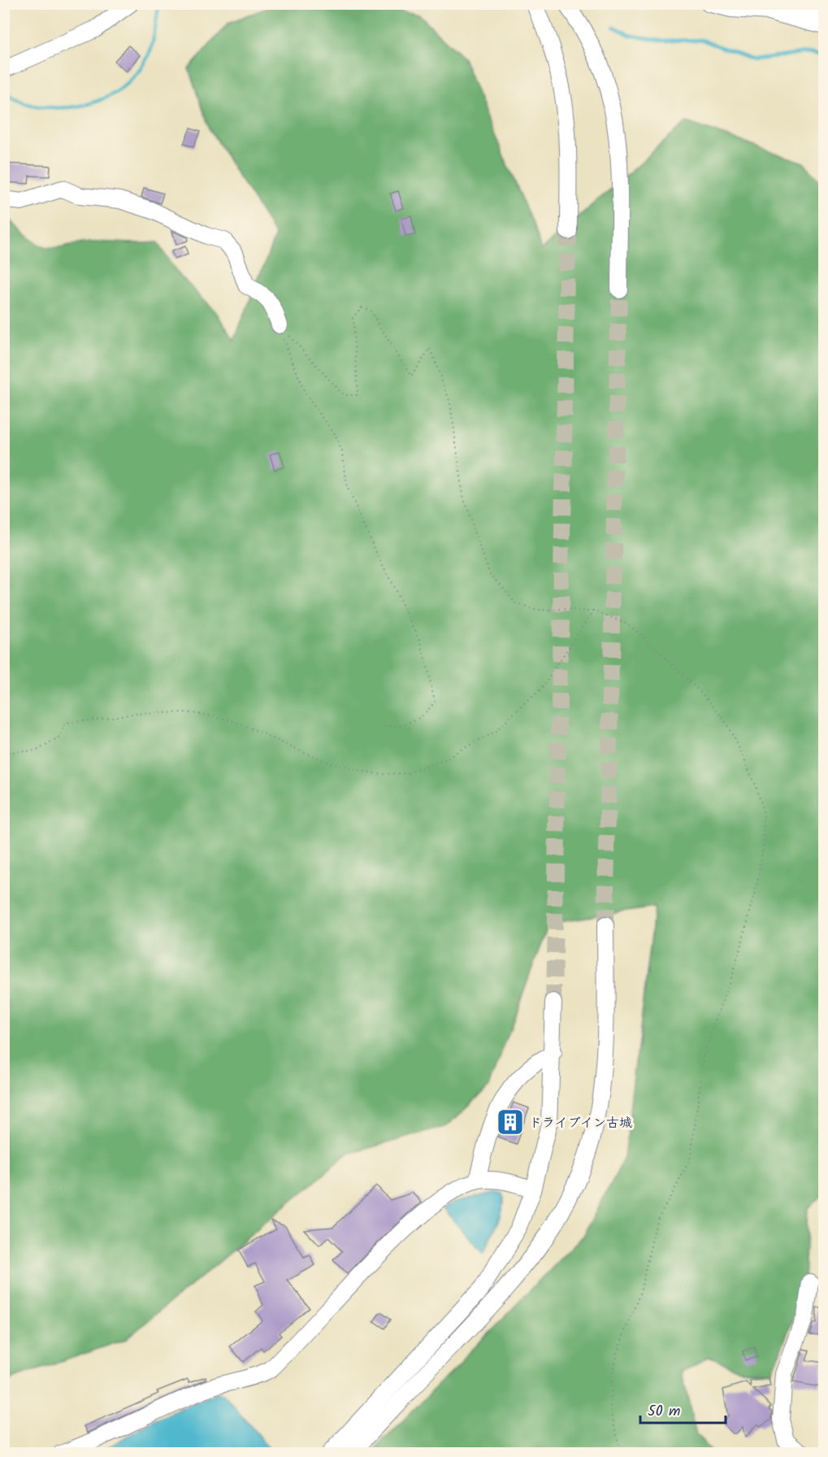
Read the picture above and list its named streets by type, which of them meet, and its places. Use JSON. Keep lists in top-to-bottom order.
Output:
{
  "places": {
    "building": ["ドライブイン古城"]
  },
  "scale_bar": "50 m"
}
